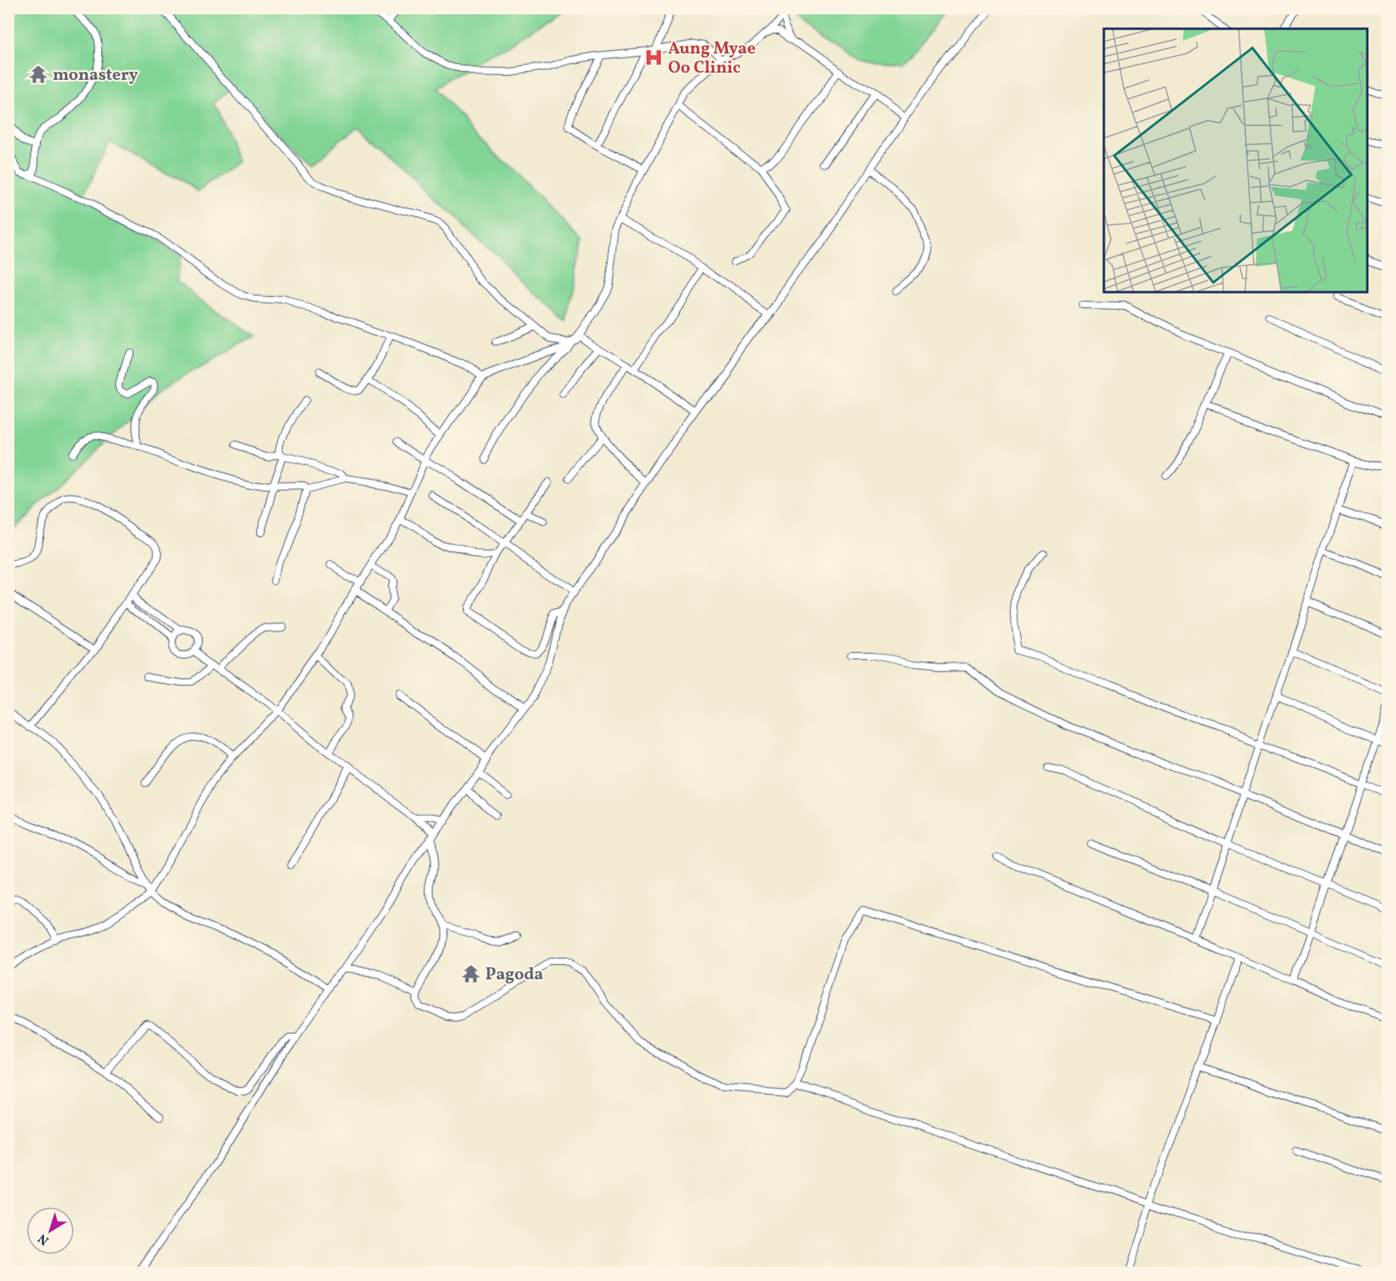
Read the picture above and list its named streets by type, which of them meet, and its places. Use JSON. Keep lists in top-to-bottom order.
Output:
{
  "places": {
    "hospital": ["Aung Myae Oo Clinic"],
    "temple": ["monastery", "Pagoda"]
  },
  "north": "bottom left"
}
